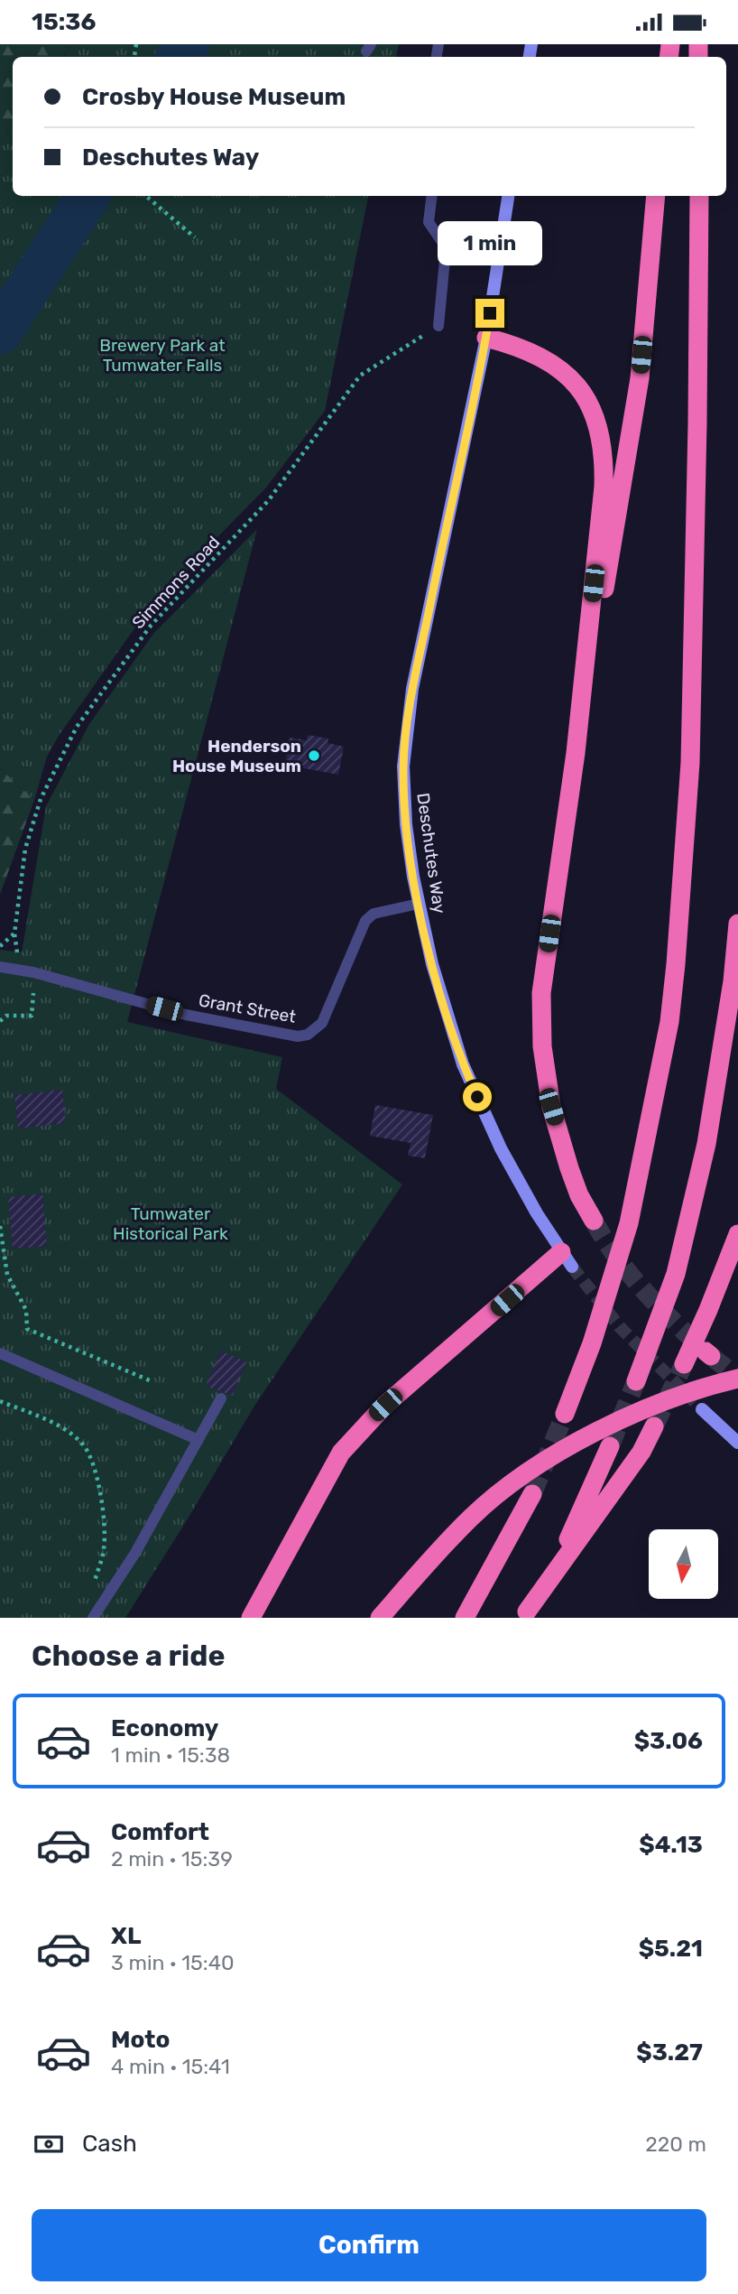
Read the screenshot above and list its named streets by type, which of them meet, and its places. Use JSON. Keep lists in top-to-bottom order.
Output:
{
  "streets": {
    "main road": ["Deschutes Way"],
    "lane": ["Grant Street"],
    "path": ["Simmons Road"]
  },
  "crossings": [
    ["Deschutes Way", "Grant Street"]
  ],
  "parks": ["Brewery Park at Tumwater Falls", "Tumwater Historical Park"],
  "places": ["Henderson House Museum"],
  "north": "bottom",
  "page": {
    "status": "15:36",
    "banner": ["Crosby House Museum", "Deschutes Way"],
    "bubble": "1 min",
    "heading": "Choose a ride",
    "list": [
      {
        "name": "Economy",
        "note": "1 min · 15:38",
        "value": "$3.06"
      },
      {
        "name": "Comfort",
        "note": "2 min · 15:39",
        "value": "$4.13"
      },
      {
        "name": "XL",
        "note": "3 min · 15:40",
        "value": "$5.21"
      },
      {
        "name": "Moto",
        "note": "4 min · 15:41",
        "value": "$3.27"
      }
    ],
    "pay": ["Cash", "220 m"],
    "buttons": "Confirm"
  }
}
